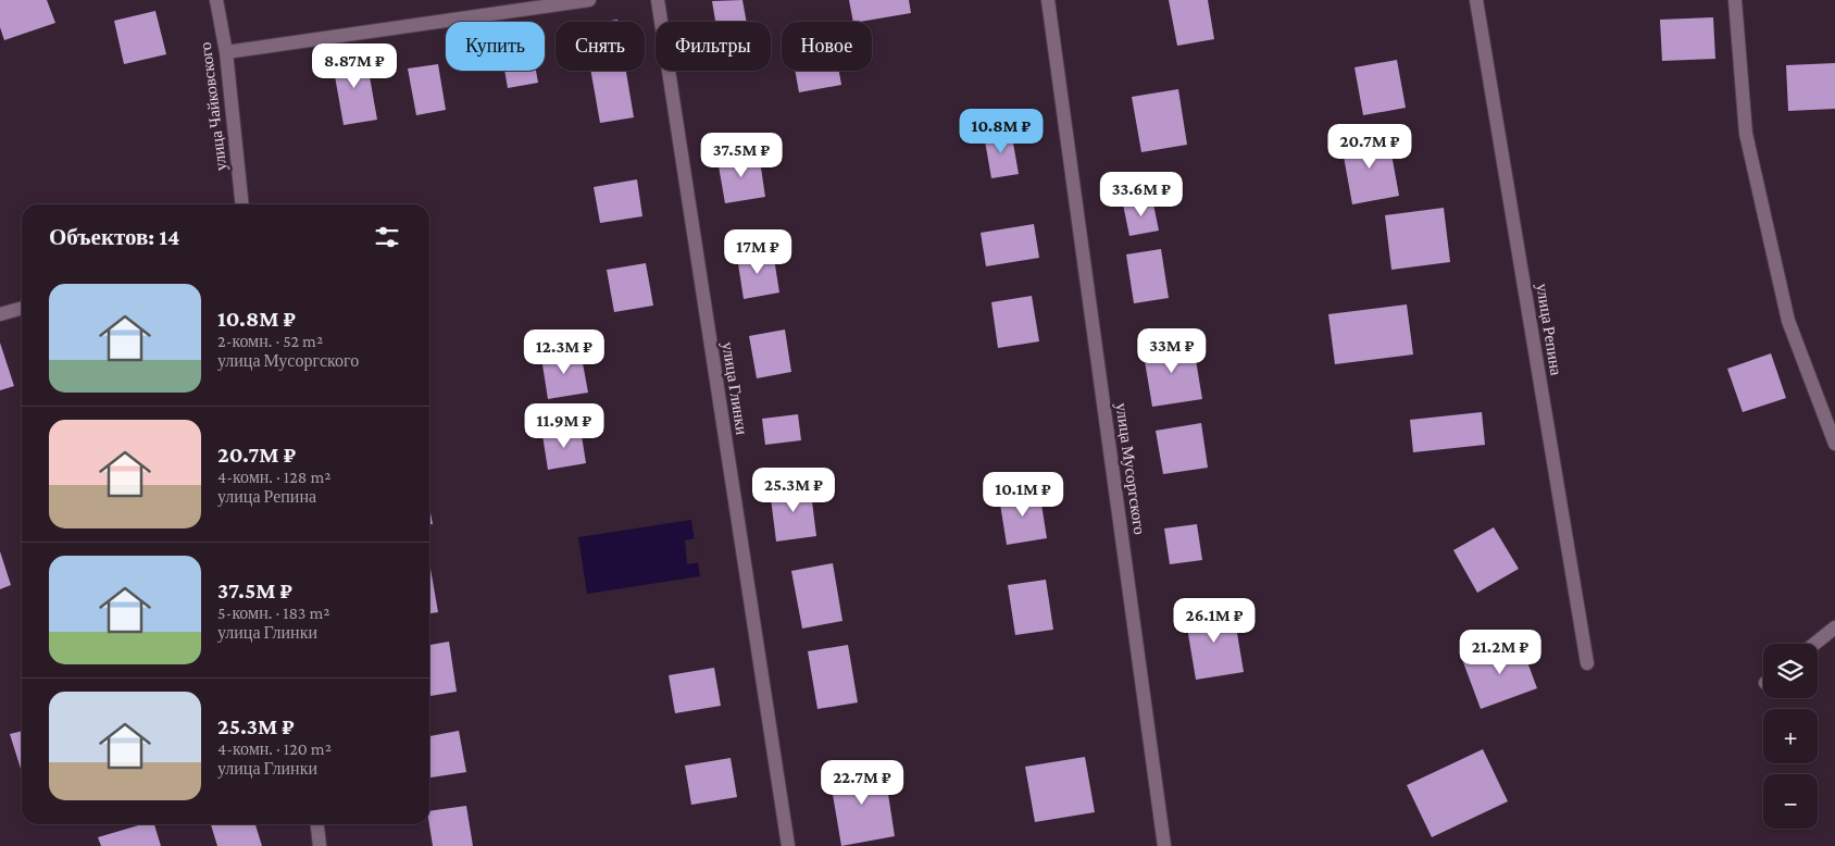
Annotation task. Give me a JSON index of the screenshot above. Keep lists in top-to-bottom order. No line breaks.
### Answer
{"streets":{"street":["улица Чайковского","улица Репина","улица Глинки","улица Мусоргского"]},"page":{"chip":["Купить","Снять","Фильтры","Новое"],"price":["8.87M ₽","10.8M ₽","20.7M ₽","37.5M ₽","33.6M ₽","17M ₽","33M ₽","12.3M ₽","11.9M ₽","25.3M ₽","10.1M ₽","26.1M ₽","21.2M ₽","22.7M ₽"],"heading":"Объектов: 14","list":[{"name":"10.8M ₽","note":"2-комн. · 52 m² · улица Мусоргского"},{"name":"20.7M ₽","note":"4-комн. · 128 m² · улица Репина"},{"name":"37.5M ₽","note":"5-комн. · 183 m² · улица Глинки"},{"name":"25.3M ₽","note":"4-комн. · 120 m² · улица Глинки"}],"map_buttons":["+","−"]}}
